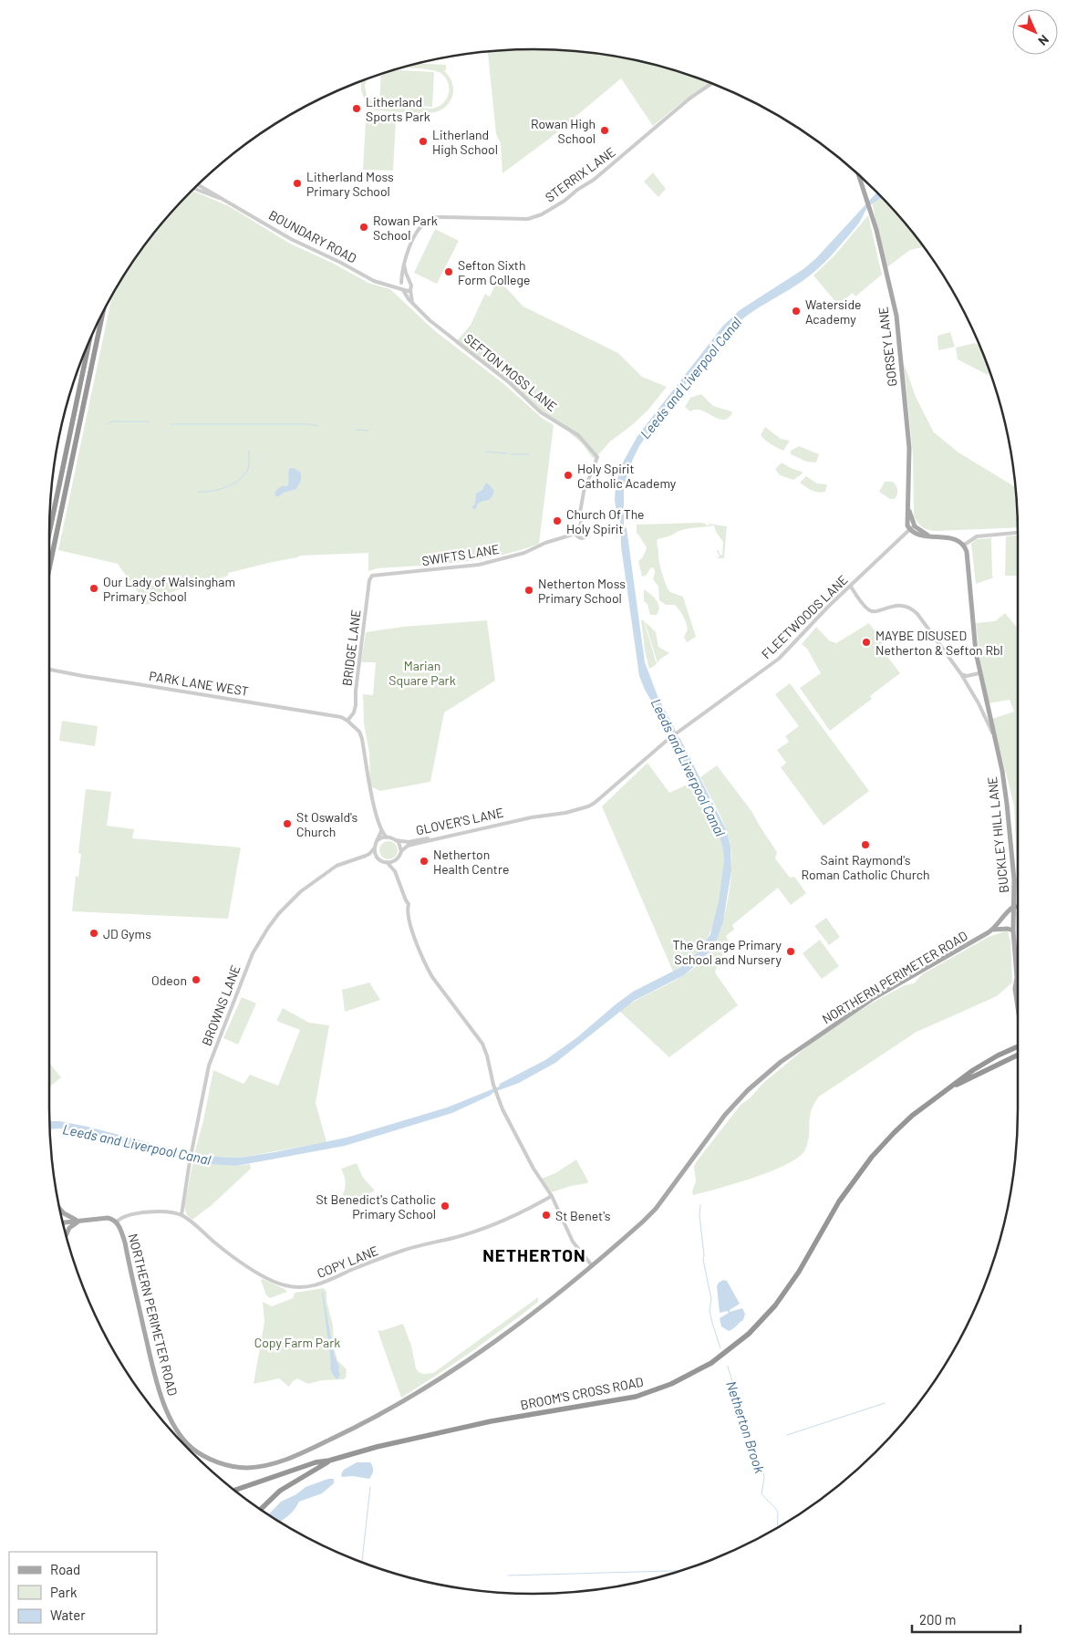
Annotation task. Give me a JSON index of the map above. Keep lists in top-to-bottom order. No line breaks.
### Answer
{"streets":{"highway":["BROOM'S CROSS ROAD"],"main road":["GORSEY LANE","BUCKLEY HILL LANE","NORTHERN PERIMETER ROAD"],"street":["STERRIX LANE","BOUNDARY ROAD","SEFTON MOSS LANE","SWIFTS LANE","FLEETWOODS LANE","BRIDGE LANE","PARK LANE WEST","GLOVER'S LANE","BROWNS LANE","COPY LANE"]},"crossings":[["STERRIX LANE","BOUNDARY ROAD"],["STERRIX LANE","SEFTON MOSS LANE"],["BOUNDARY ROAD","SEFTON MOSS LANE"],["GORSEY LANE","FLEETWOODS LANE"],["SEFTON MOSS LANE","SWIFTS LANE"],["SWIFTS LANE","BRIDGE LANE"],["FLEETWOODS LANE","GLOVER'S LANE"],["BRIDGE LANE","PARK LANE WEST"],["GLOVER'S LANE","BROWNS LANE"],["BUCKLEY HILL LANE","NORTHERN PERIMETER ROAD"],["BROWNS LANE","COPY LANE"]],"districts":["NETHERTON"],"water":["Leeds and Liverpool Canal","Netherton Brook"],"parks":["Marian Square Park","Copy Farm Park"],"places":["Litherland Sports Park","Rowan High School","Litherland High School","Litherland Moss Primary School","Rowan Park School","Sefton Sixth Form College","Waterside Academy","Holy Spirit Catholic Academy","Church Of The Holy Spirit","Our Lady of Walsingham Primary School","Netherton Moss Primary School","MAYBE DISUSED Netherton & Sefton Rbl","St Oswald's Church","Saint Raymond's Roman Catholic Church","Netherton Health Centre","JD Gyms","The Grange Primary School and Nursery","Odeon","St Benedict's Catholic Primary School","St Benet's"],"legend":["Road","Park","Water"],"scale_bar":"200 m","north":"bottom right"}
